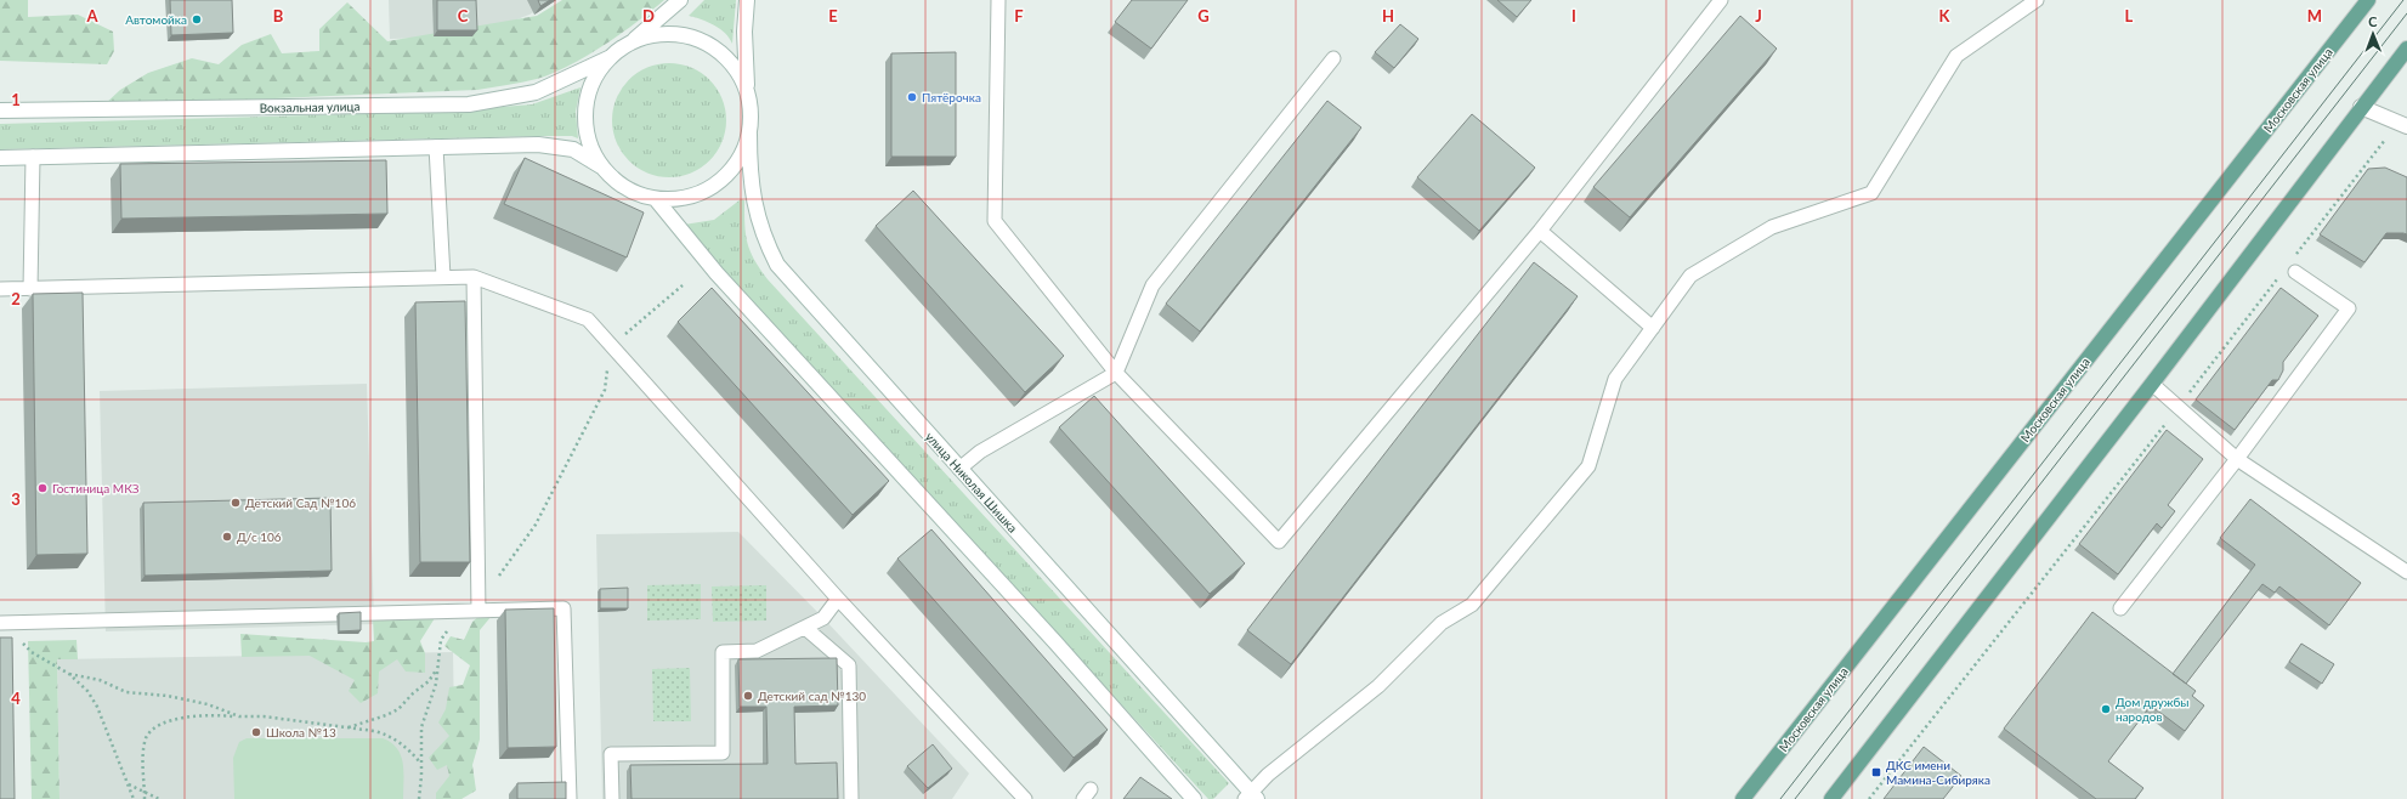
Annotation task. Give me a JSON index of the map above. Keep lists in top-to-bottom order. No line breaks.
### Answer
{"streets":{"main road":["Московская улица","Вокзальная улица","улица Николая Шишка"]},"crossings":[["Вокзальная улица","улица Николая Шишка"]],"places":{"other":["Автомойка","Пятёрочка","Гостиница МКЗ","Детский Сад №106","Д/с 106","Детский сад №130","Дом дружбы народов","Школа №13"],"transit":["ДКС имени Мамина-Сибиряка"]},"north":"top","grid":{"columns":["A","B","C","D","E","F","G","H","I","J","K","L","M"],"rows":["1","2","3","4"]}}
